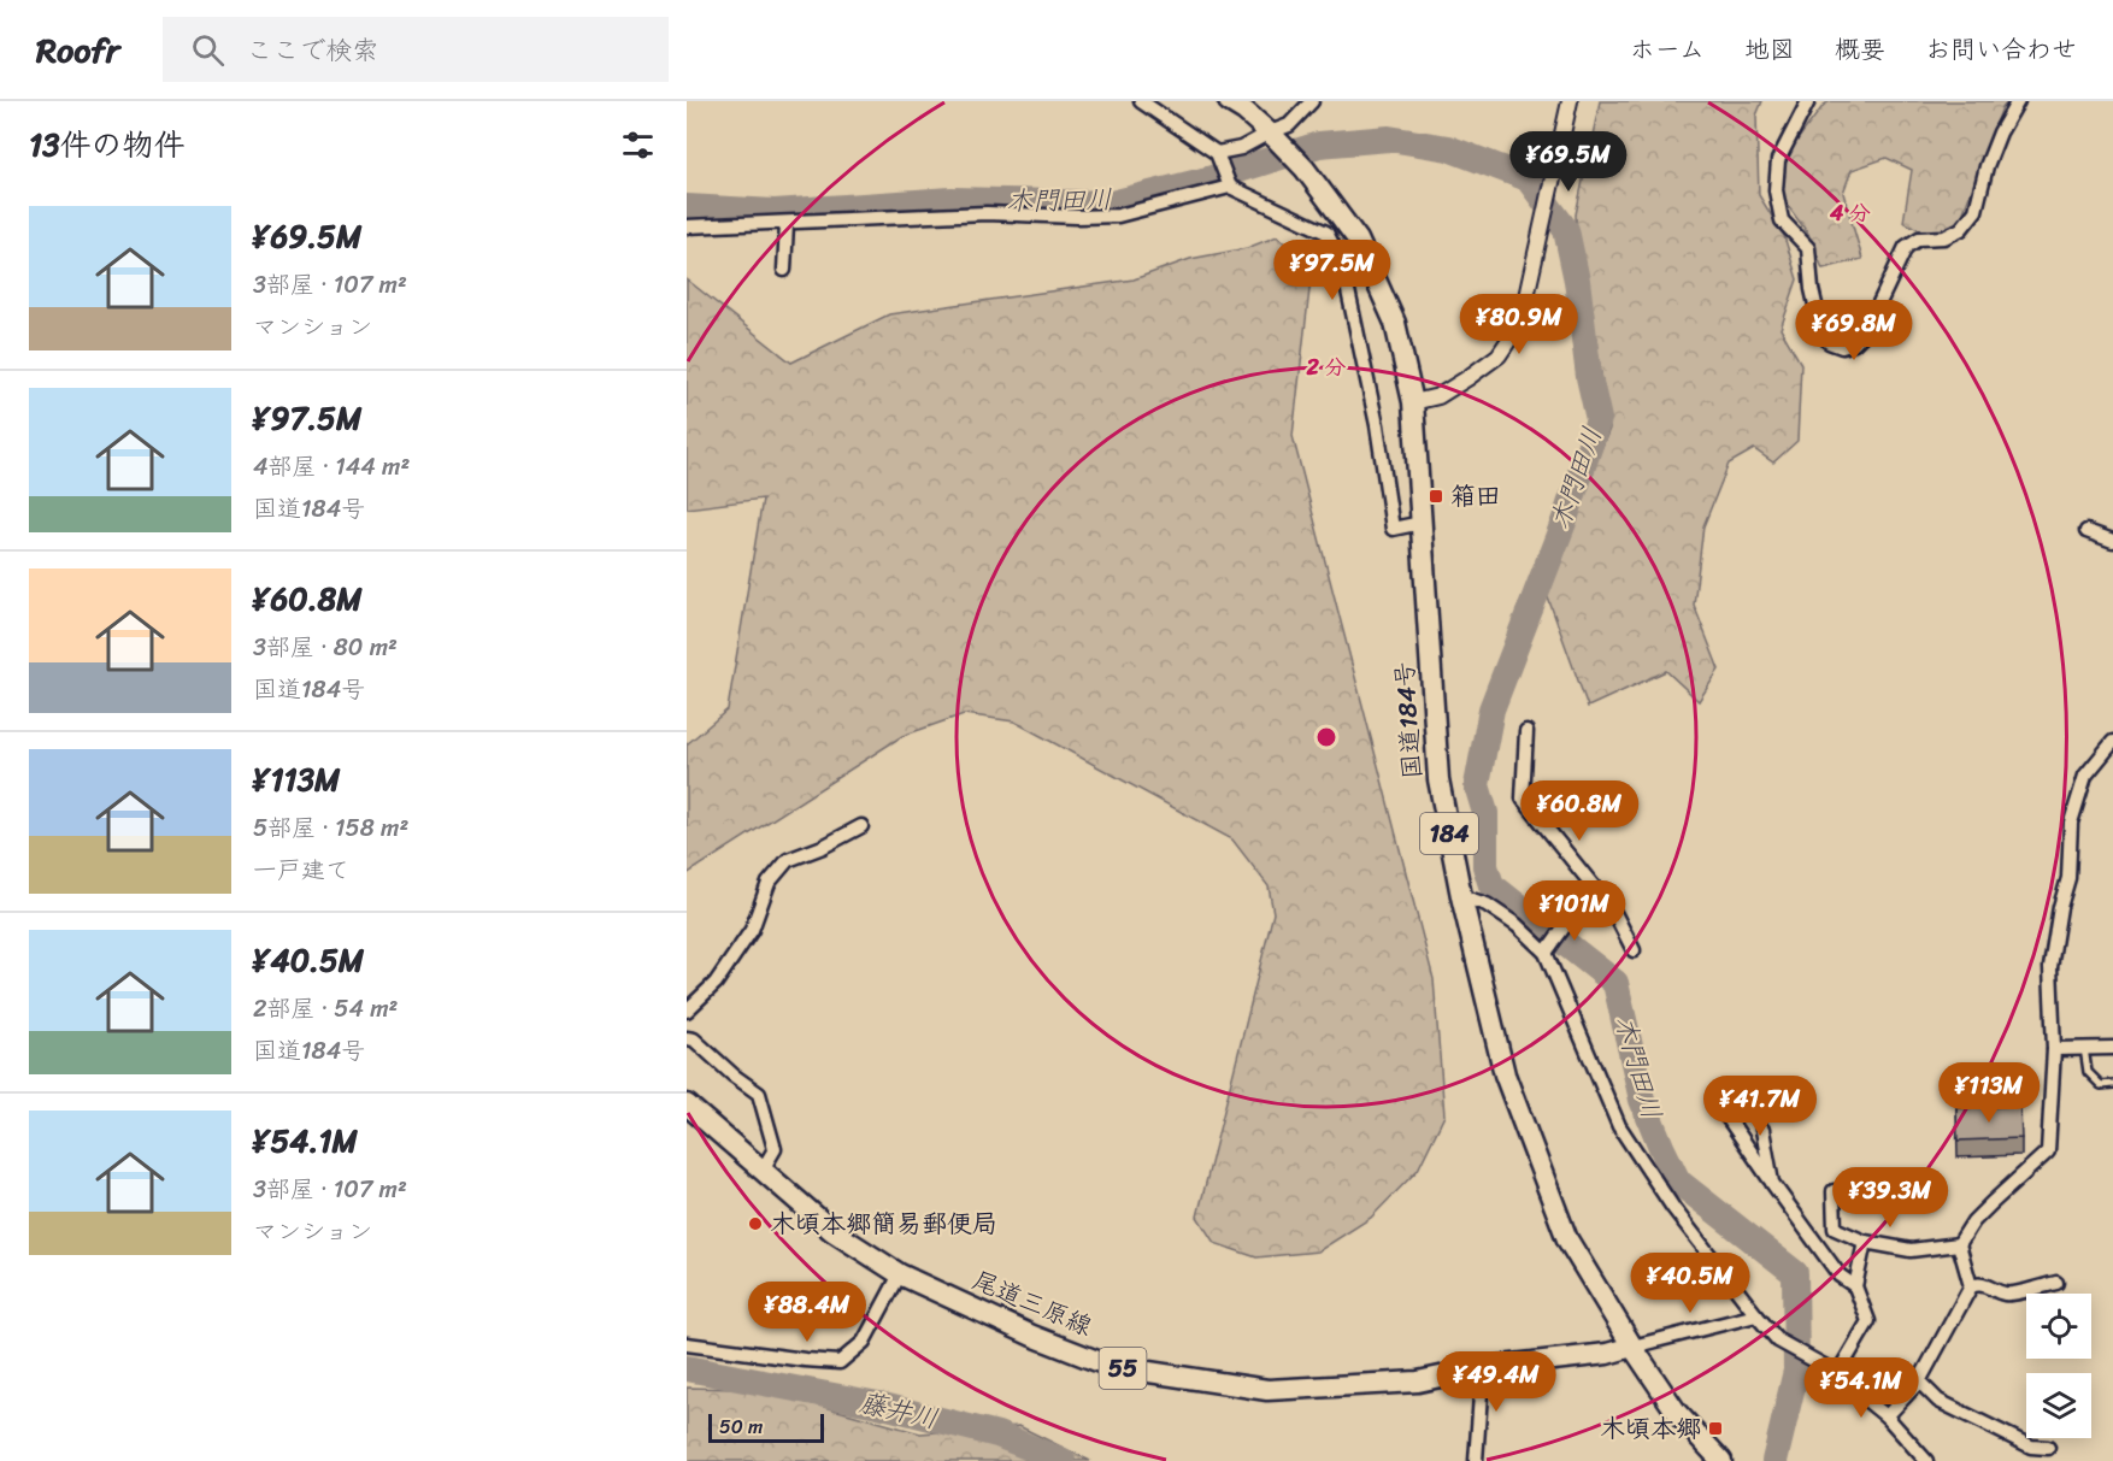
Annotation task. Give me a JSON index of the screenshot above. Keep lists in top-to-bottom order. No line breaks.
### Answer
{"streets":{"main road":["国道184号","184","尾道三原線","55"]},"crossings":[["国道184号","尾道三原線"]],"water":["木門田川","藤井川"],"places":{"transit":["箱田","木頃本郷"],"other":["木頃本郷簡易郵便局"]},"scale_bar":"50 m","page":{"header":"Roofr","search":"ここで検索","nav":["ホーム","地図","概要","お問い合わせ"],"heading":"13件の物件","price":["¥69.5M","¥97.5M","¥80.9M","¥69.8M","¥60.8M","¥101M","¥113M","¥41.7M","¥39.3M","¥40.5M","¥88.4M","¥49.4M","¥54.1M"],"list":[{"name":"¥69.5M","note":"3部屋 · 107 m² · マンション"},{"name":"¥97.5M","note":"4部屋 · 144 m² · 国道184号"},{"name":"¥60.8M","note":"3部屋 · 80 m² · 国道184号"},{"name":"¥113M","note":"5部屋 · 158 m² · 一戸建て"},{"name":"¥40.5M","note":"2部屋 · 54 m² · 国道184号"},{"name":"¥54.1M","note":"3部屋 · 107 m² · マンション"}],"scale":"50 m"},"rings":["4 分","2 分"]}
